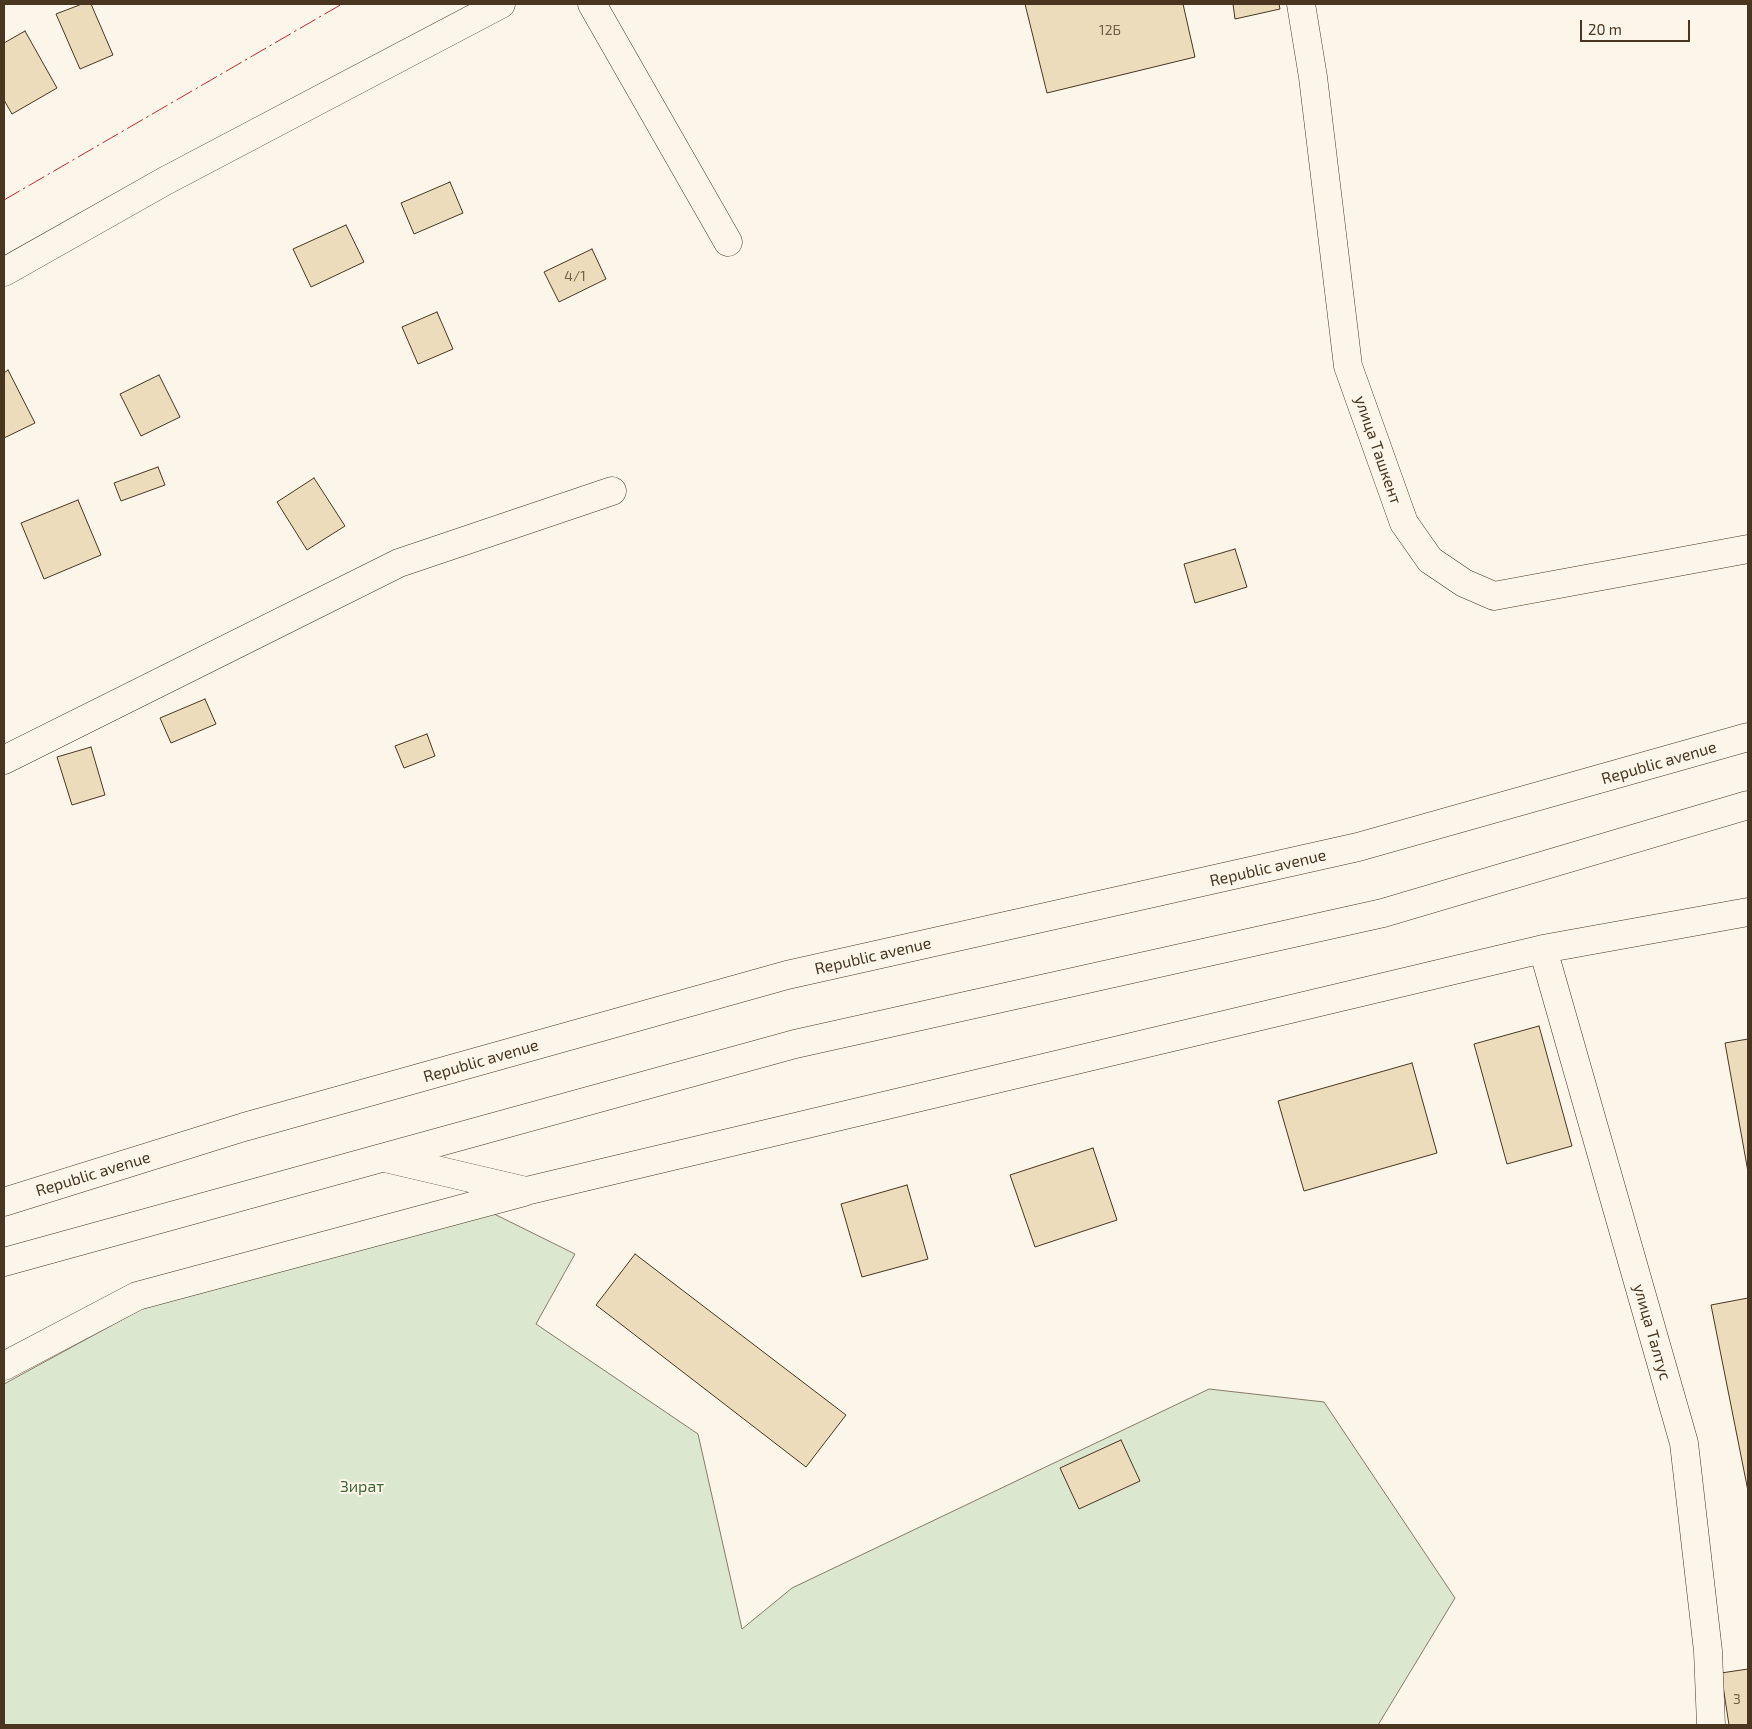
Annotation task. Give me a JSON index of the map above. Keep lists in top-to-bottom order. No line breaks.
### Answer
{"streets":{"street":["улица Ташкент","Republic avenue","улица Талтус"]},"parks":["Зират"],"house_numbers":["12Б","4/1","3"],"scale_bar":"20 m"}
